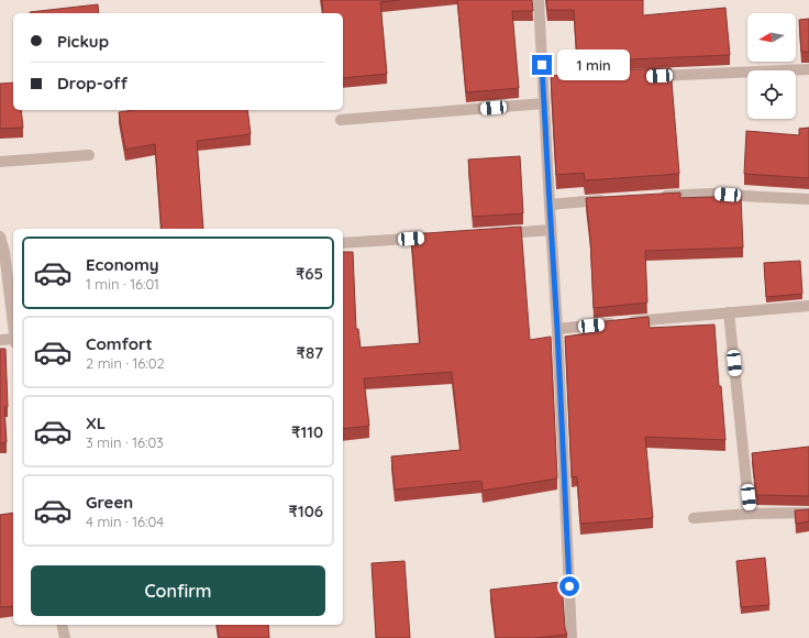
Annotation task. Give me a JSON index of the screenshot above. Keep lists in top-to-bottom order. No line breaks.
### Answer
{"north":"left","page":{"banner":["Pickup","Drop-off"],"bubble":"1 min","list":[{"name":"Economy","note":"1 min · 16:01","value":"₹65"},{"name":"Comfort","note":"2 min · 16:02","value":"₹87"},{"name":"XL","note":"3 min · 16:03","value":"₹110"},{"name":"Green","note":"4 min · 16:04","value":"₹106"}],"buttons":"Confirm"}}
